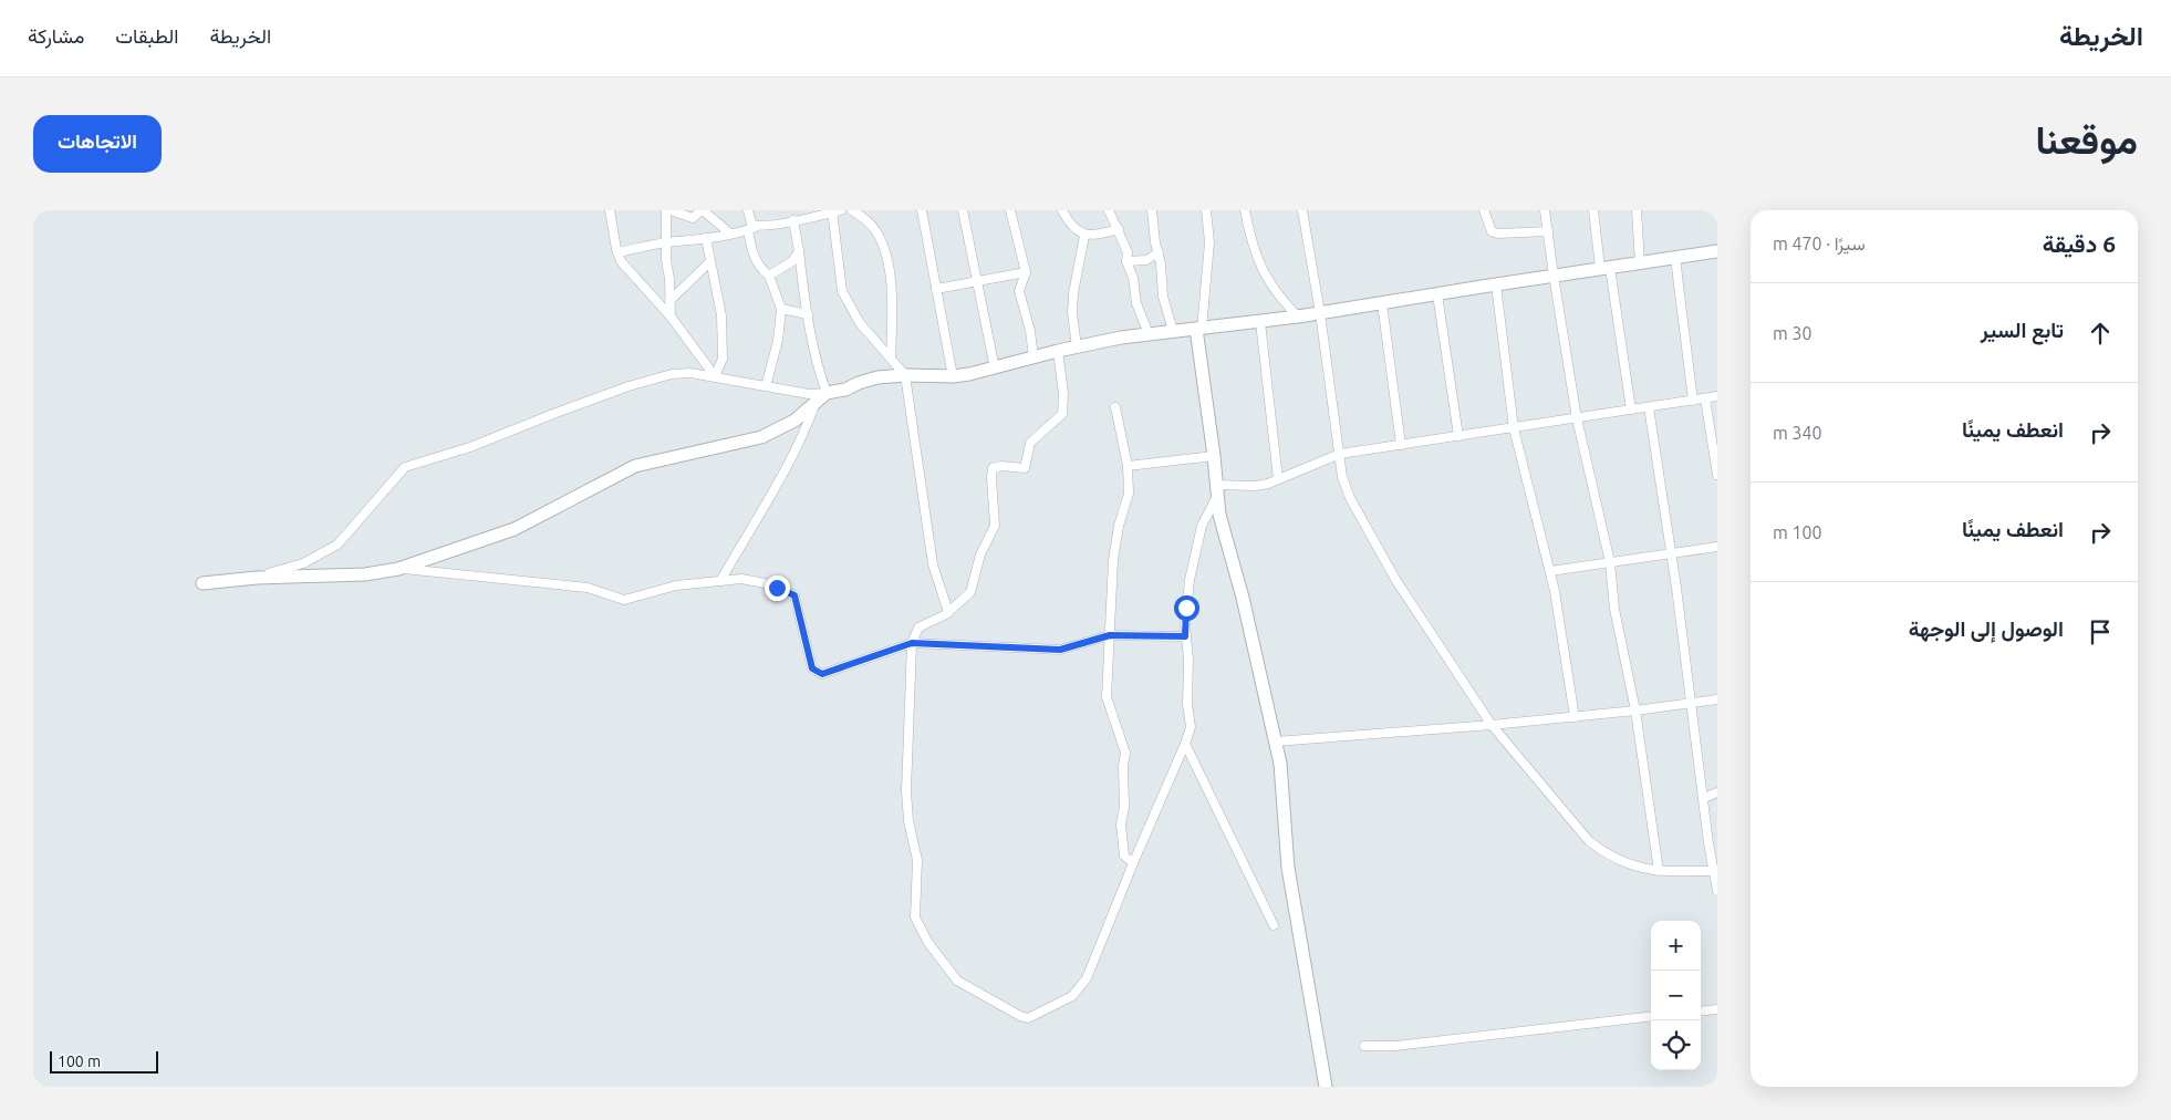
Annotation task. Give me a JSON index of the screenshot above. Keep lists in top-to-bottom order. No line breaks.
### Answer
{"scale_bar":"100 m","page":{"header":"الخريطة","nav":["الخريطة","الطبقات","مشاركة"],"title":"موقعنا","buttons":"الاتجاهات","heading":["6 دقيقة","سيرًا · 470 m"],"list":[["تابع السير","30 m"],["انعطف يمينًا","340 m"],["انعطف يمينًا","100 m"],"الوصول إلى الوجهة"],"map_buttons":["+","−"],"scale":"100 m"}}
